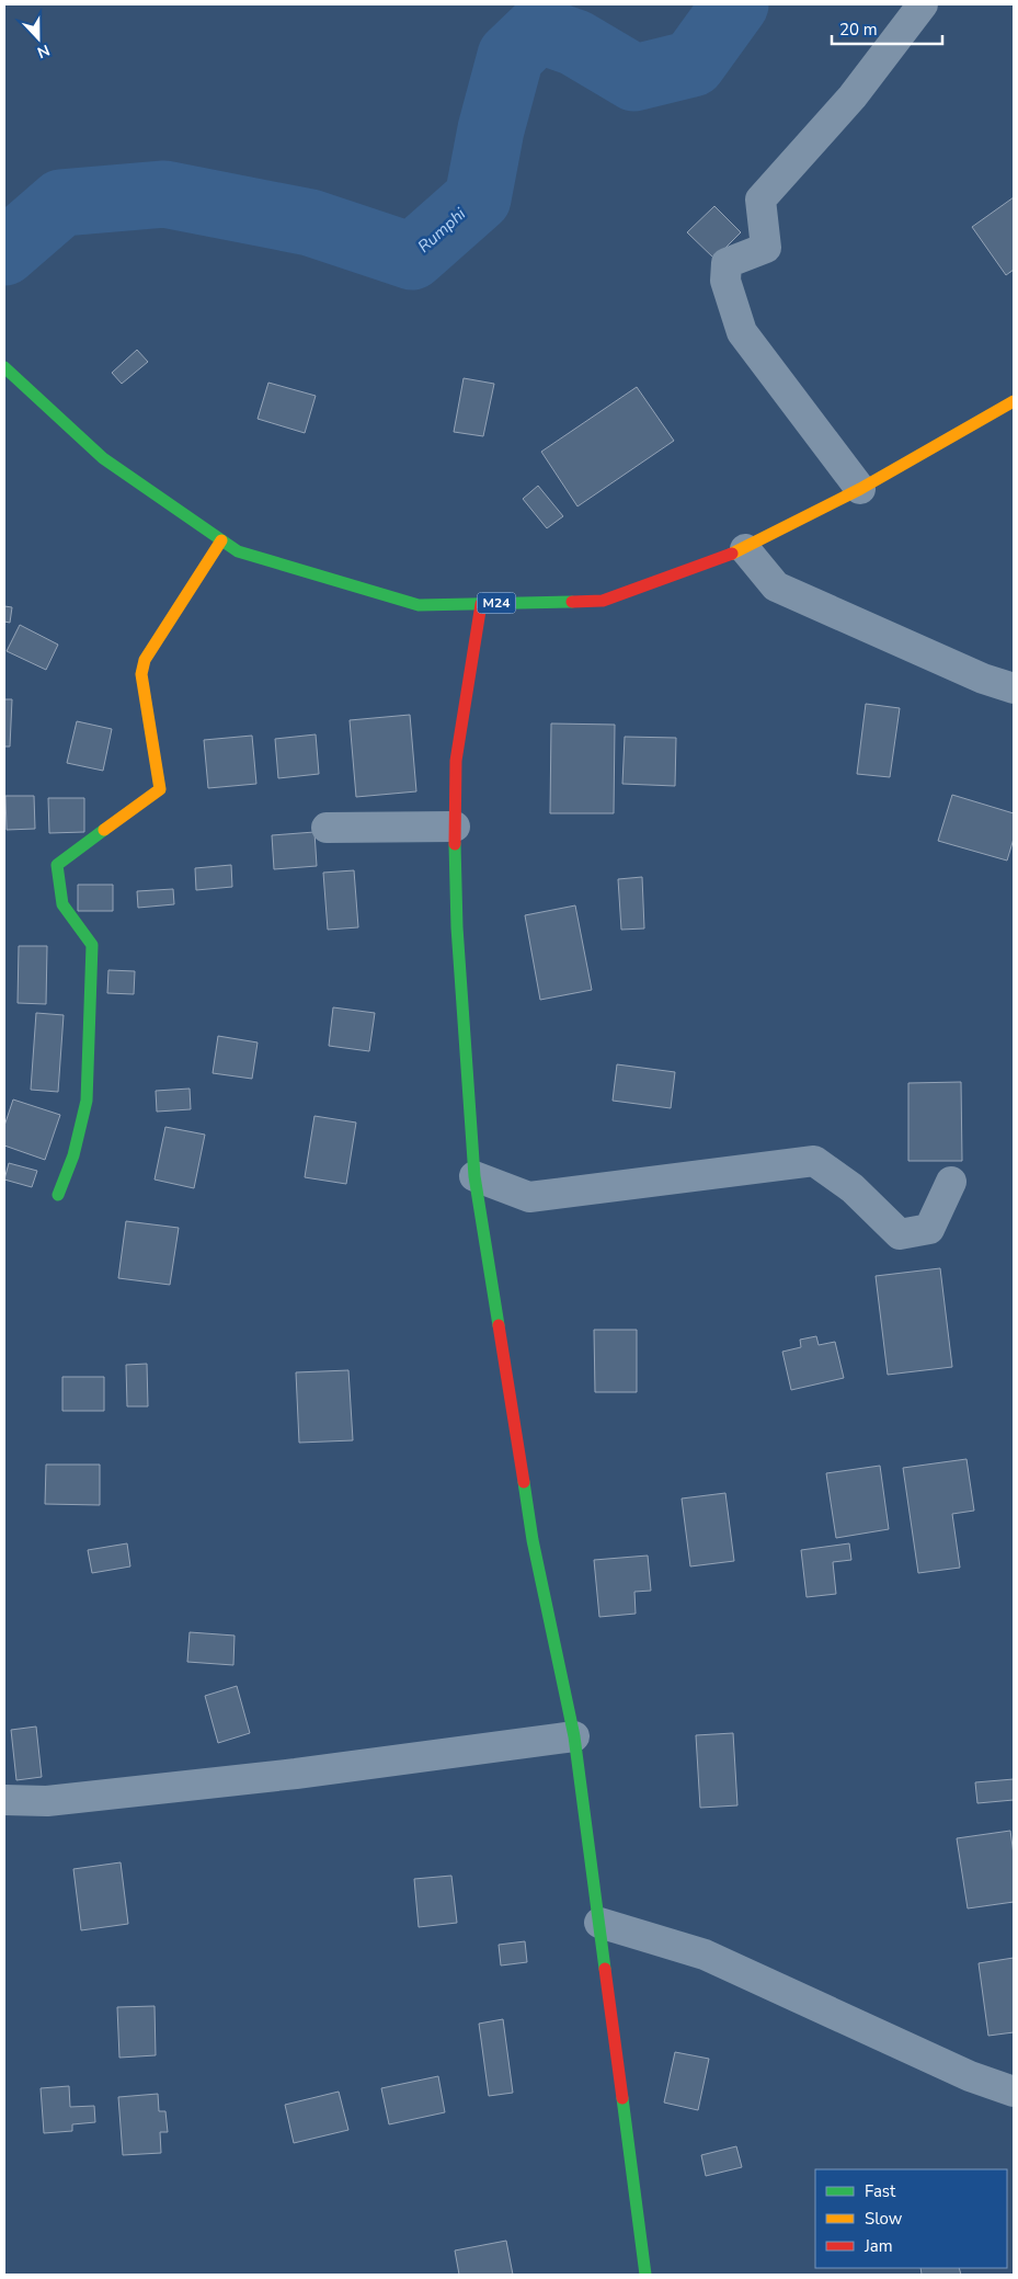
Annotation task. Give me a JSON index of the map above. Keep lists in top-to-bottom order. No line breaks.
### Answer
{"streets":{"street":["M24"]},"water":["Rumphi"],"legend":["Fast","Slow","Jam"],"scale_bar":"20 m","north":"bottom"}
